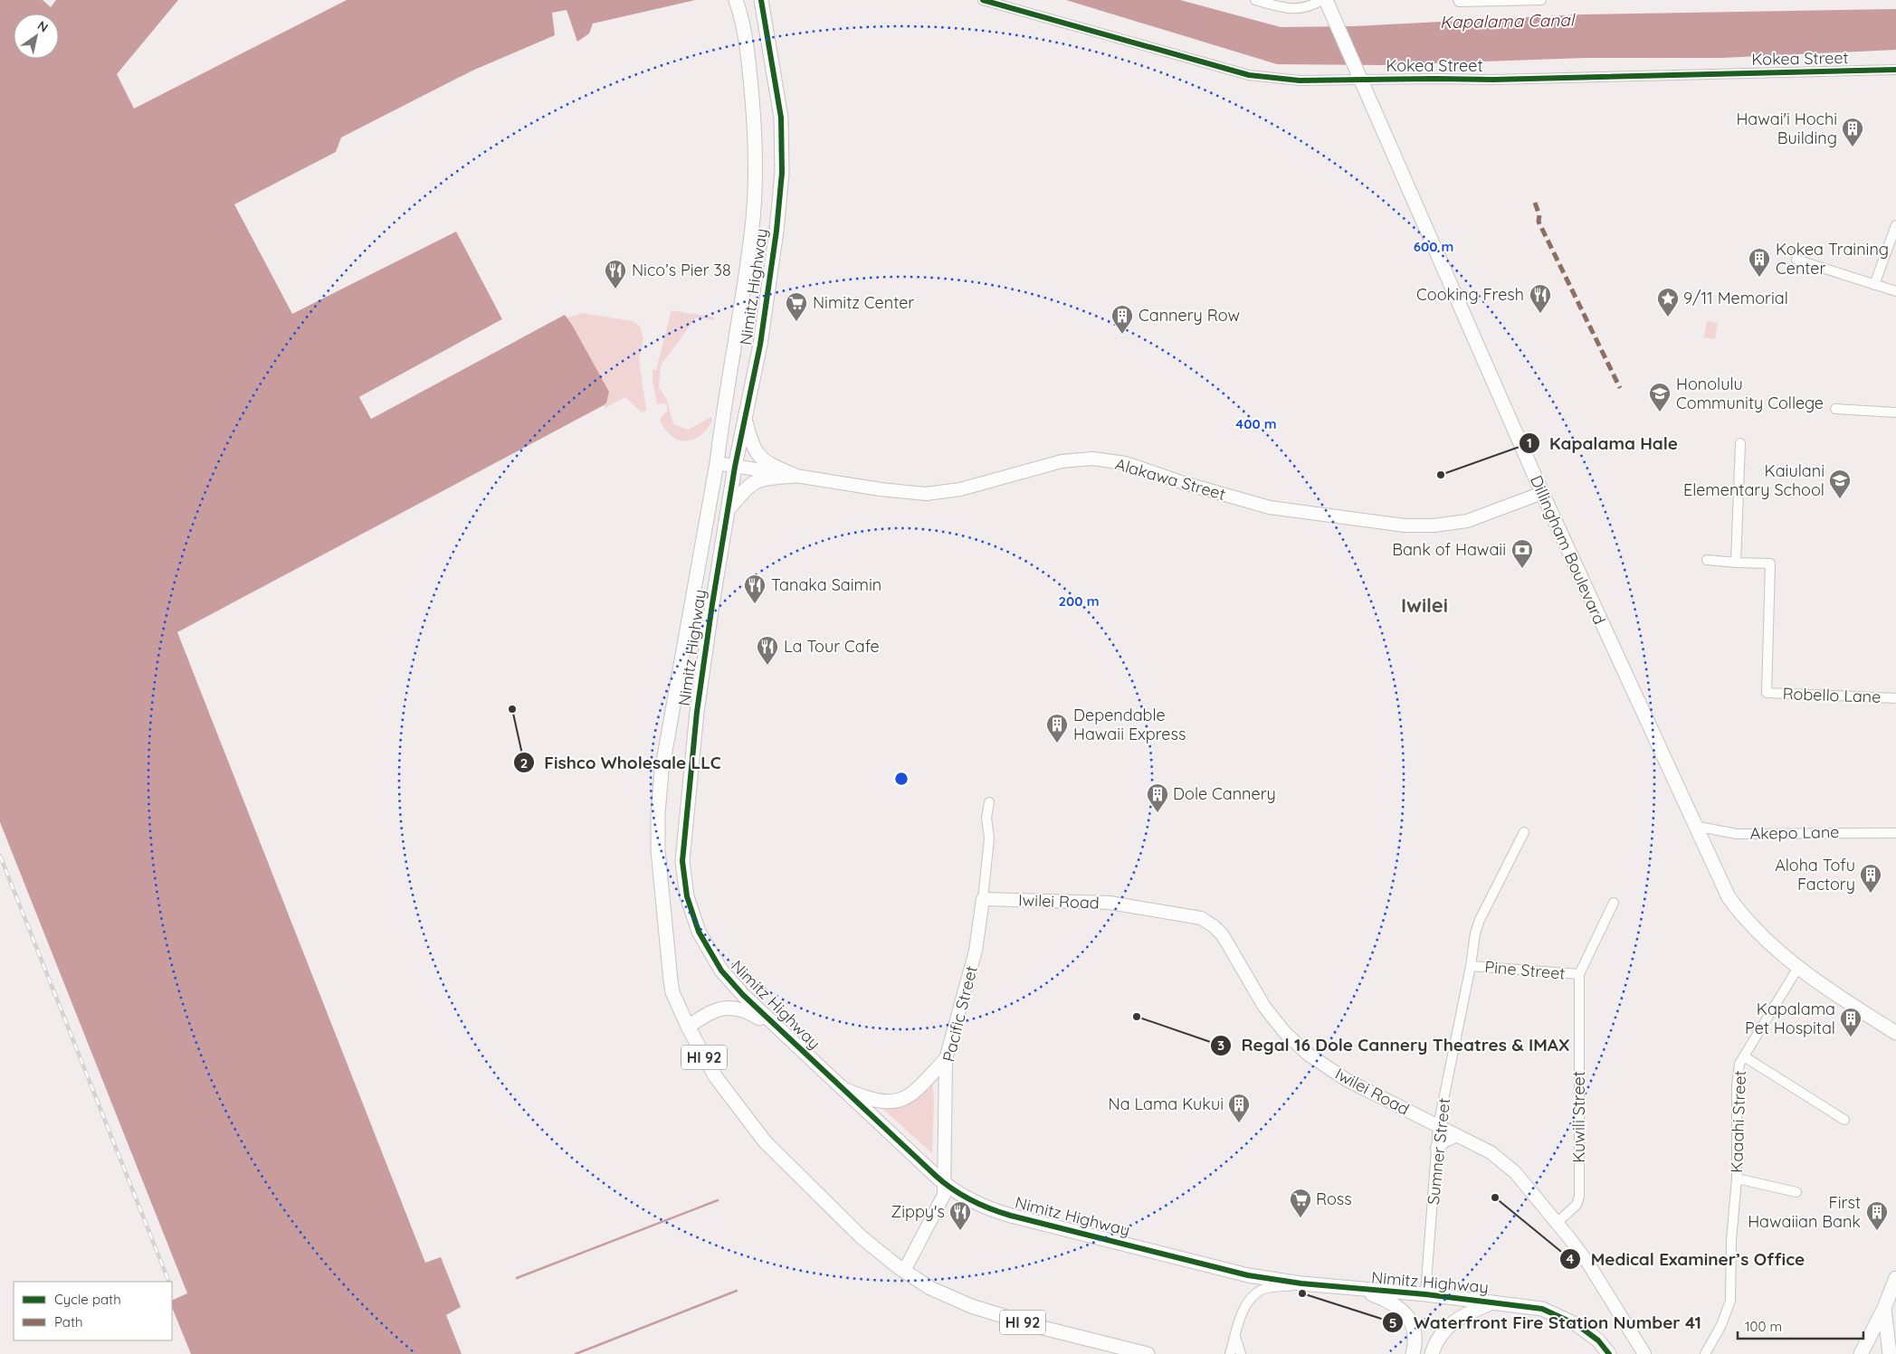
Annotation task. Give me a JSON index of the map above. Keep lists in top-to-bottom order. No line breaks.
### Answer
{"streets":{"main road":["Nimitz Highway","Dillingham Boulevard","HI 92"],"street":["Kokea Street","Alakawa Street","Robello Lane","Akepo Lane","Iwilei Road","Pine Street","Pacific Street","Kuwili Street","Kaaahi Street","Sumner Street"]},"crossings":[["Kokea Street","Dillingham Boulevard"],["Nimitz Highway","Alakawa Street"],["Nimitz Highway","Pacific Street"],["Nimitz Highway","Sumner Street"],["Alakawa Street","Dillingham Boulevard"],["Dillingham Boulevard","Akepo Lane"],["Dillingham Boulevard","Kaaahi Street"],["Iwilei Road","Pacific Street"],["Iwilei Road","Kuwili Street"],["Iwilei Road","Sumner Street"],["Pine Street","Kuwili Street"],["Pine Street","Sumner Street"]],"districts":["Iwilei"],"water":["Kapalama Canal"],"places":{"building":["Hawai'i Hochi Building","Kokea Training Center","Cannery Row","Dependable Hawaii Express","Dole Cannery","Aloha Tofu Factory","Kapalama Pet Hospital","Na Lama Kukui","First Hawaiian Bank"],"restaurant":["Nico’s Pier 38","Cooking Fresh","Tanaka Saimin","La Tour Cafe","Zippy's"],"place":["9/11 Memorial"],"supermarket":["Nimitz Center","Ross"],"school or university":["Honolulu Community College","Kaiulani Elementary School"],"other":["Kapalama Hale","Fishco Wholesale LLC","Regal 16 Dole Cannery Theatres & IMAX","Medical Examiner’s Office","Waterfront Fire Station Number 41"],"bank":["Bank of Hawaii"]},"legend":["Cycle path","Path"],"scale_bar":"100 m","north":"top right","rings":["600 m","400 m","200 m"]}
